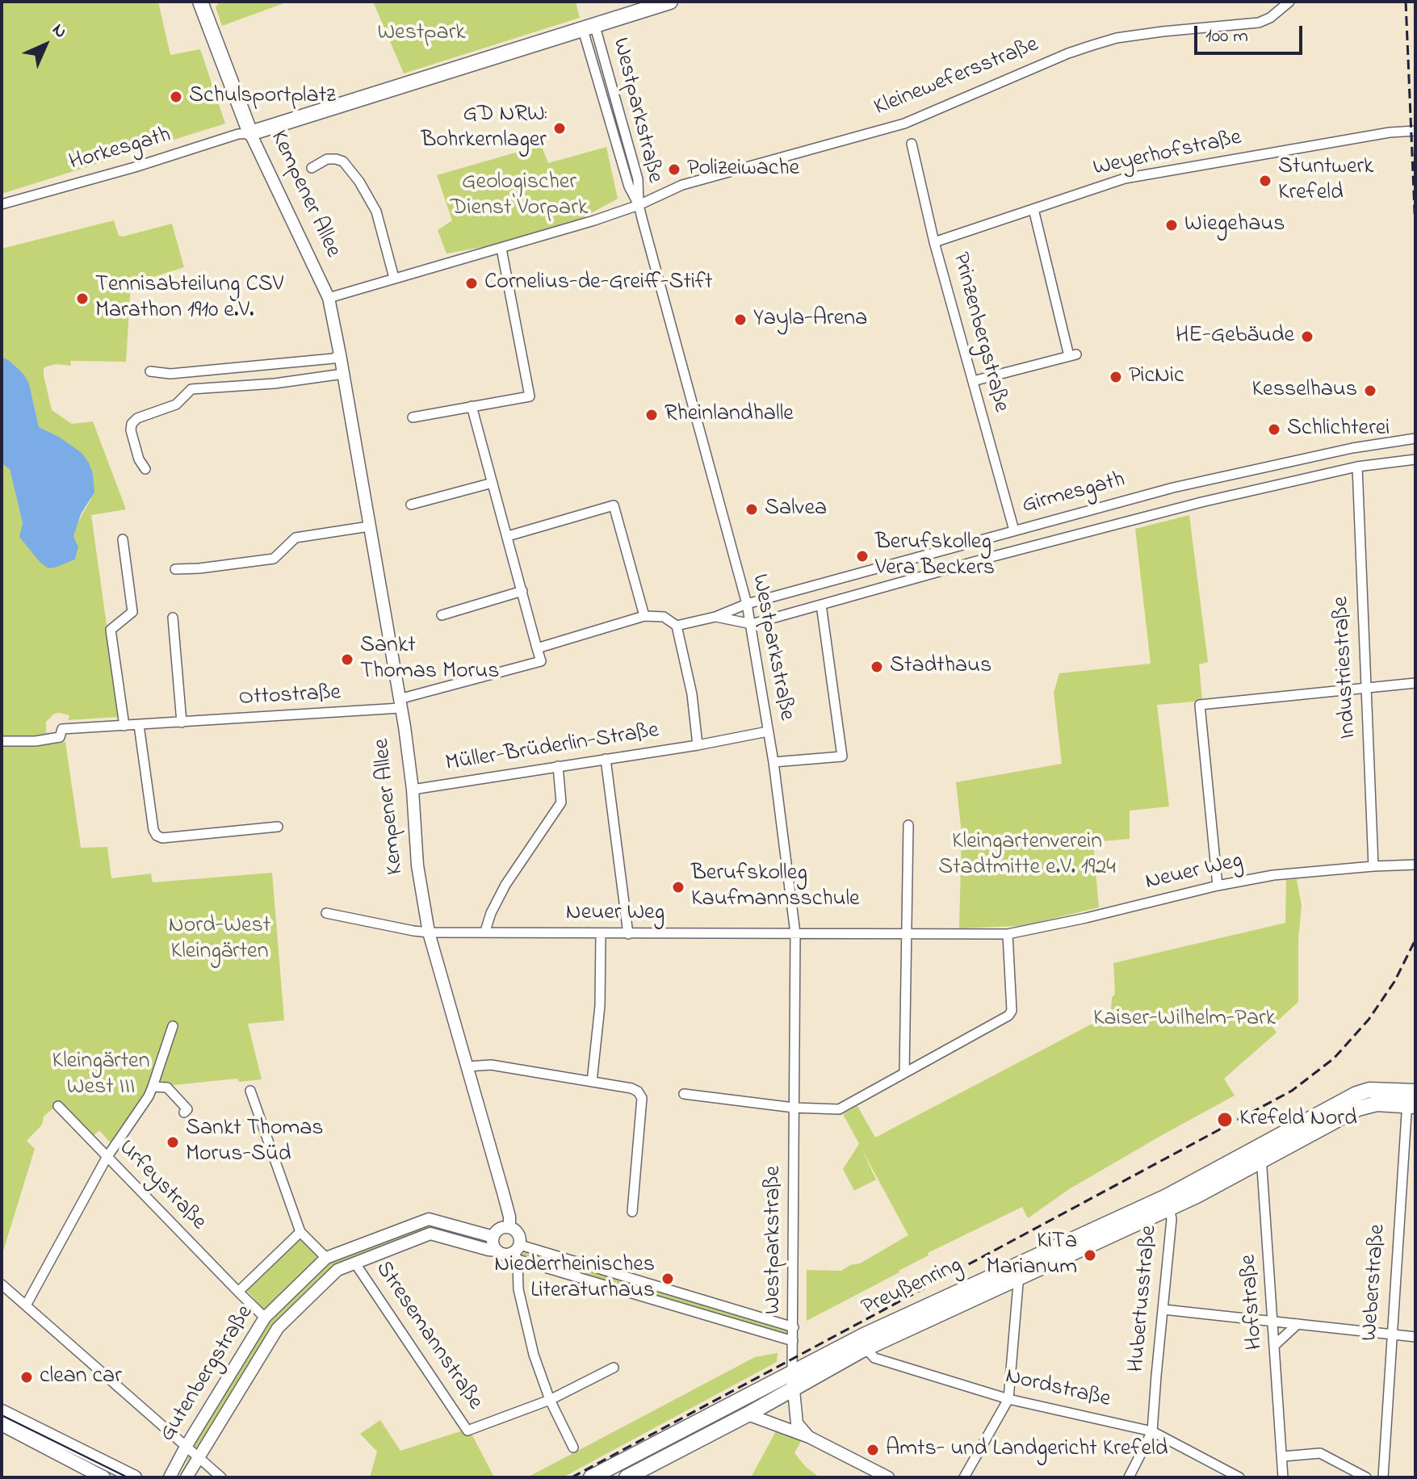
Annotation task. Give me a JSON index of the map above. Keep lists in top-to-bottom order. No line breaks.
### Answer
{"streets":{"main road":["Kempener Allee","Preußenring"],"street":["Kleinewefersstraße","Westparkstraße","Horkesgath","Weyerhofstraße","Prinzenbergstraße","Girmesgath","Industriestraße","Ottostraße","Müller-Brüderlin-Straße","Neuer Weg","Urfeystraße","Weberstraße","Hubertusstraße","Hofstraße","Stresemannstraße","Gutenbergstraße","Nordstraße"]},"crossings":[["Kleinewefersstraße","Westparkstraße"],["Kleinewefersstraße","Kempener Allee"],["Westparkstraße","Girmesgath"],["Westparkstraße","Müller-Brüderlin-Straße"],["Westparkstraße","Neuer Weg"],["Westparkstraße","Preußenring"],["Horkesgath","Kempener Allee"],["Weyerhofstraße","Prinzenbergstraße"],["Kempener Allee","Ottostraße"],["Kempener Allee","Müller-Brüderlin-Straße"],["Kempener Allee","Neuer Weg"],["Kempener Allee","Gutenbergstraße"],["Prinzenbergstraße","Girmesgath"],["Girmesgath","Industriestraße"],["Industriestraße","Neuer Weg"],["Urfeystraße","Gutenbergstraße"],["Weberstraße","Preußenring"],["Preußenring","Hubertusstraße"],["Preußenring","Hofstraße"],["Preußenring","Nordstraße"],["Hubertusstraße","Nordstraße"],["Stresemannstraße","Gutenbergstraße"]],"parks":["Westpark","Geologischer Dienst Vorpark","Kleingartenverein Stadtmitte e.V. 1924","Nord-West Kleingärten","Kaiser-Wilhelm-Park","Kleingärten West III"],"places":["Schulsportplatz","GD NRW: Bohrkernlager","Polizeiwache","Stuntwerk Krefeld","Wiegehaus","Cornelius-de-Greiff-Stift","Tennisabteilung CSV Marathon 1910 e.V.","Yayla-Arena","HE-Gebäude","PicNic","Kesselhaus","Rheinlandhalle","Schlichterei","Salvea","Berufskolleg Vera Beckers","Sankt Thomas Morus","Stadthaus","Berufskolleg Kaufmannsschule","Krefeld Nord","Sankt Thomas Morus-Süd","KiTa Marianum","Niederrheinisches Literaturhaus","clean car","Amts- und Landgericht Krefeld"],"scale_bar":"100 m","north":"top right"}
